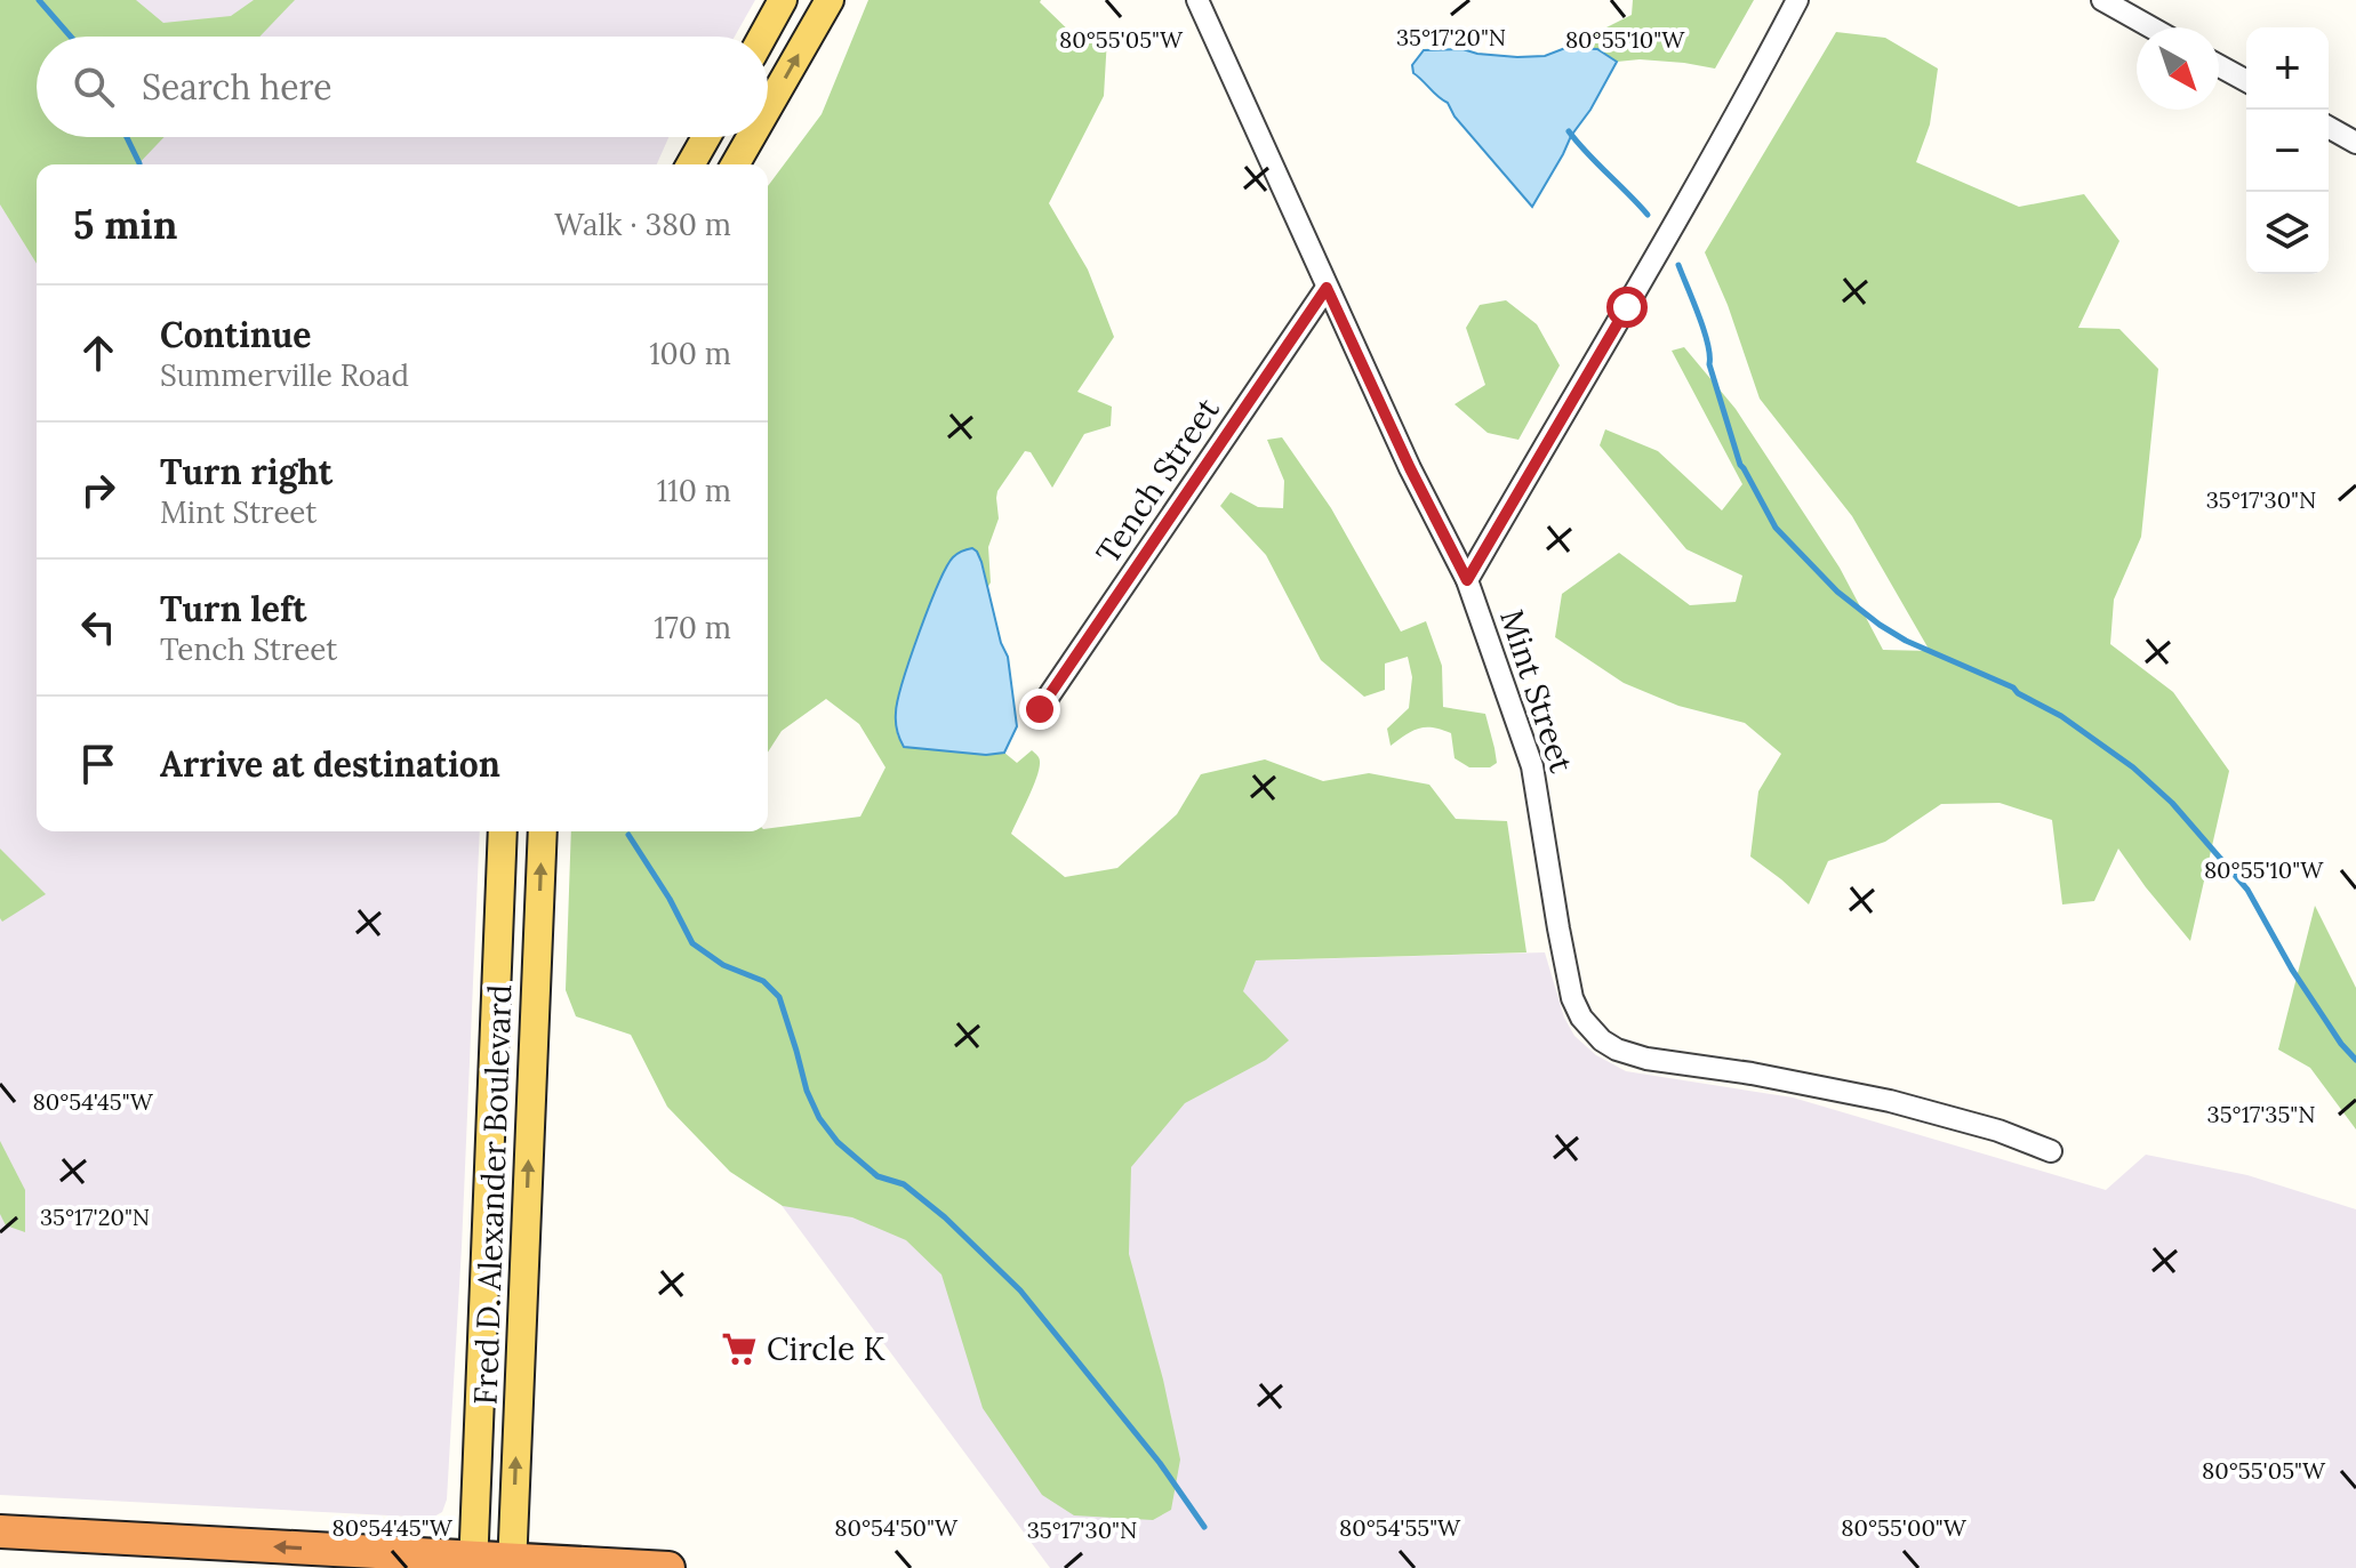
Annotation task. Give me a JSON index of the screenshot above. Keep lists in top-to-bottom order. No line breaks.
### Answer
{"streets":{"main road":["Fred D. Alexander Boulevard"],"street":["Tench Street","Mint Street"]},"crossings":[["Tench Street","Mint Street"]],"places":{"supermarket":["Circle K"]},"north":"bottom right","page":{"map_buttons":["+","−"],"search":"Search here","heading":["5 min","Walk · 380 m"],"list":[["Continue","Summerville Road","100 m"],["Turn right","Mint Street","110 m"],["Turn left","Tench Street","170 m"],"Arrive at destination"]},"coordinates":["35°17'20\"N","80°55'10\"W","80°55'05\"W","35°17'30\"N","80°54'45\"W","35°17'35\"N","80°54'50\"W","80°54'55\"W","80°55'00\"W"]}
